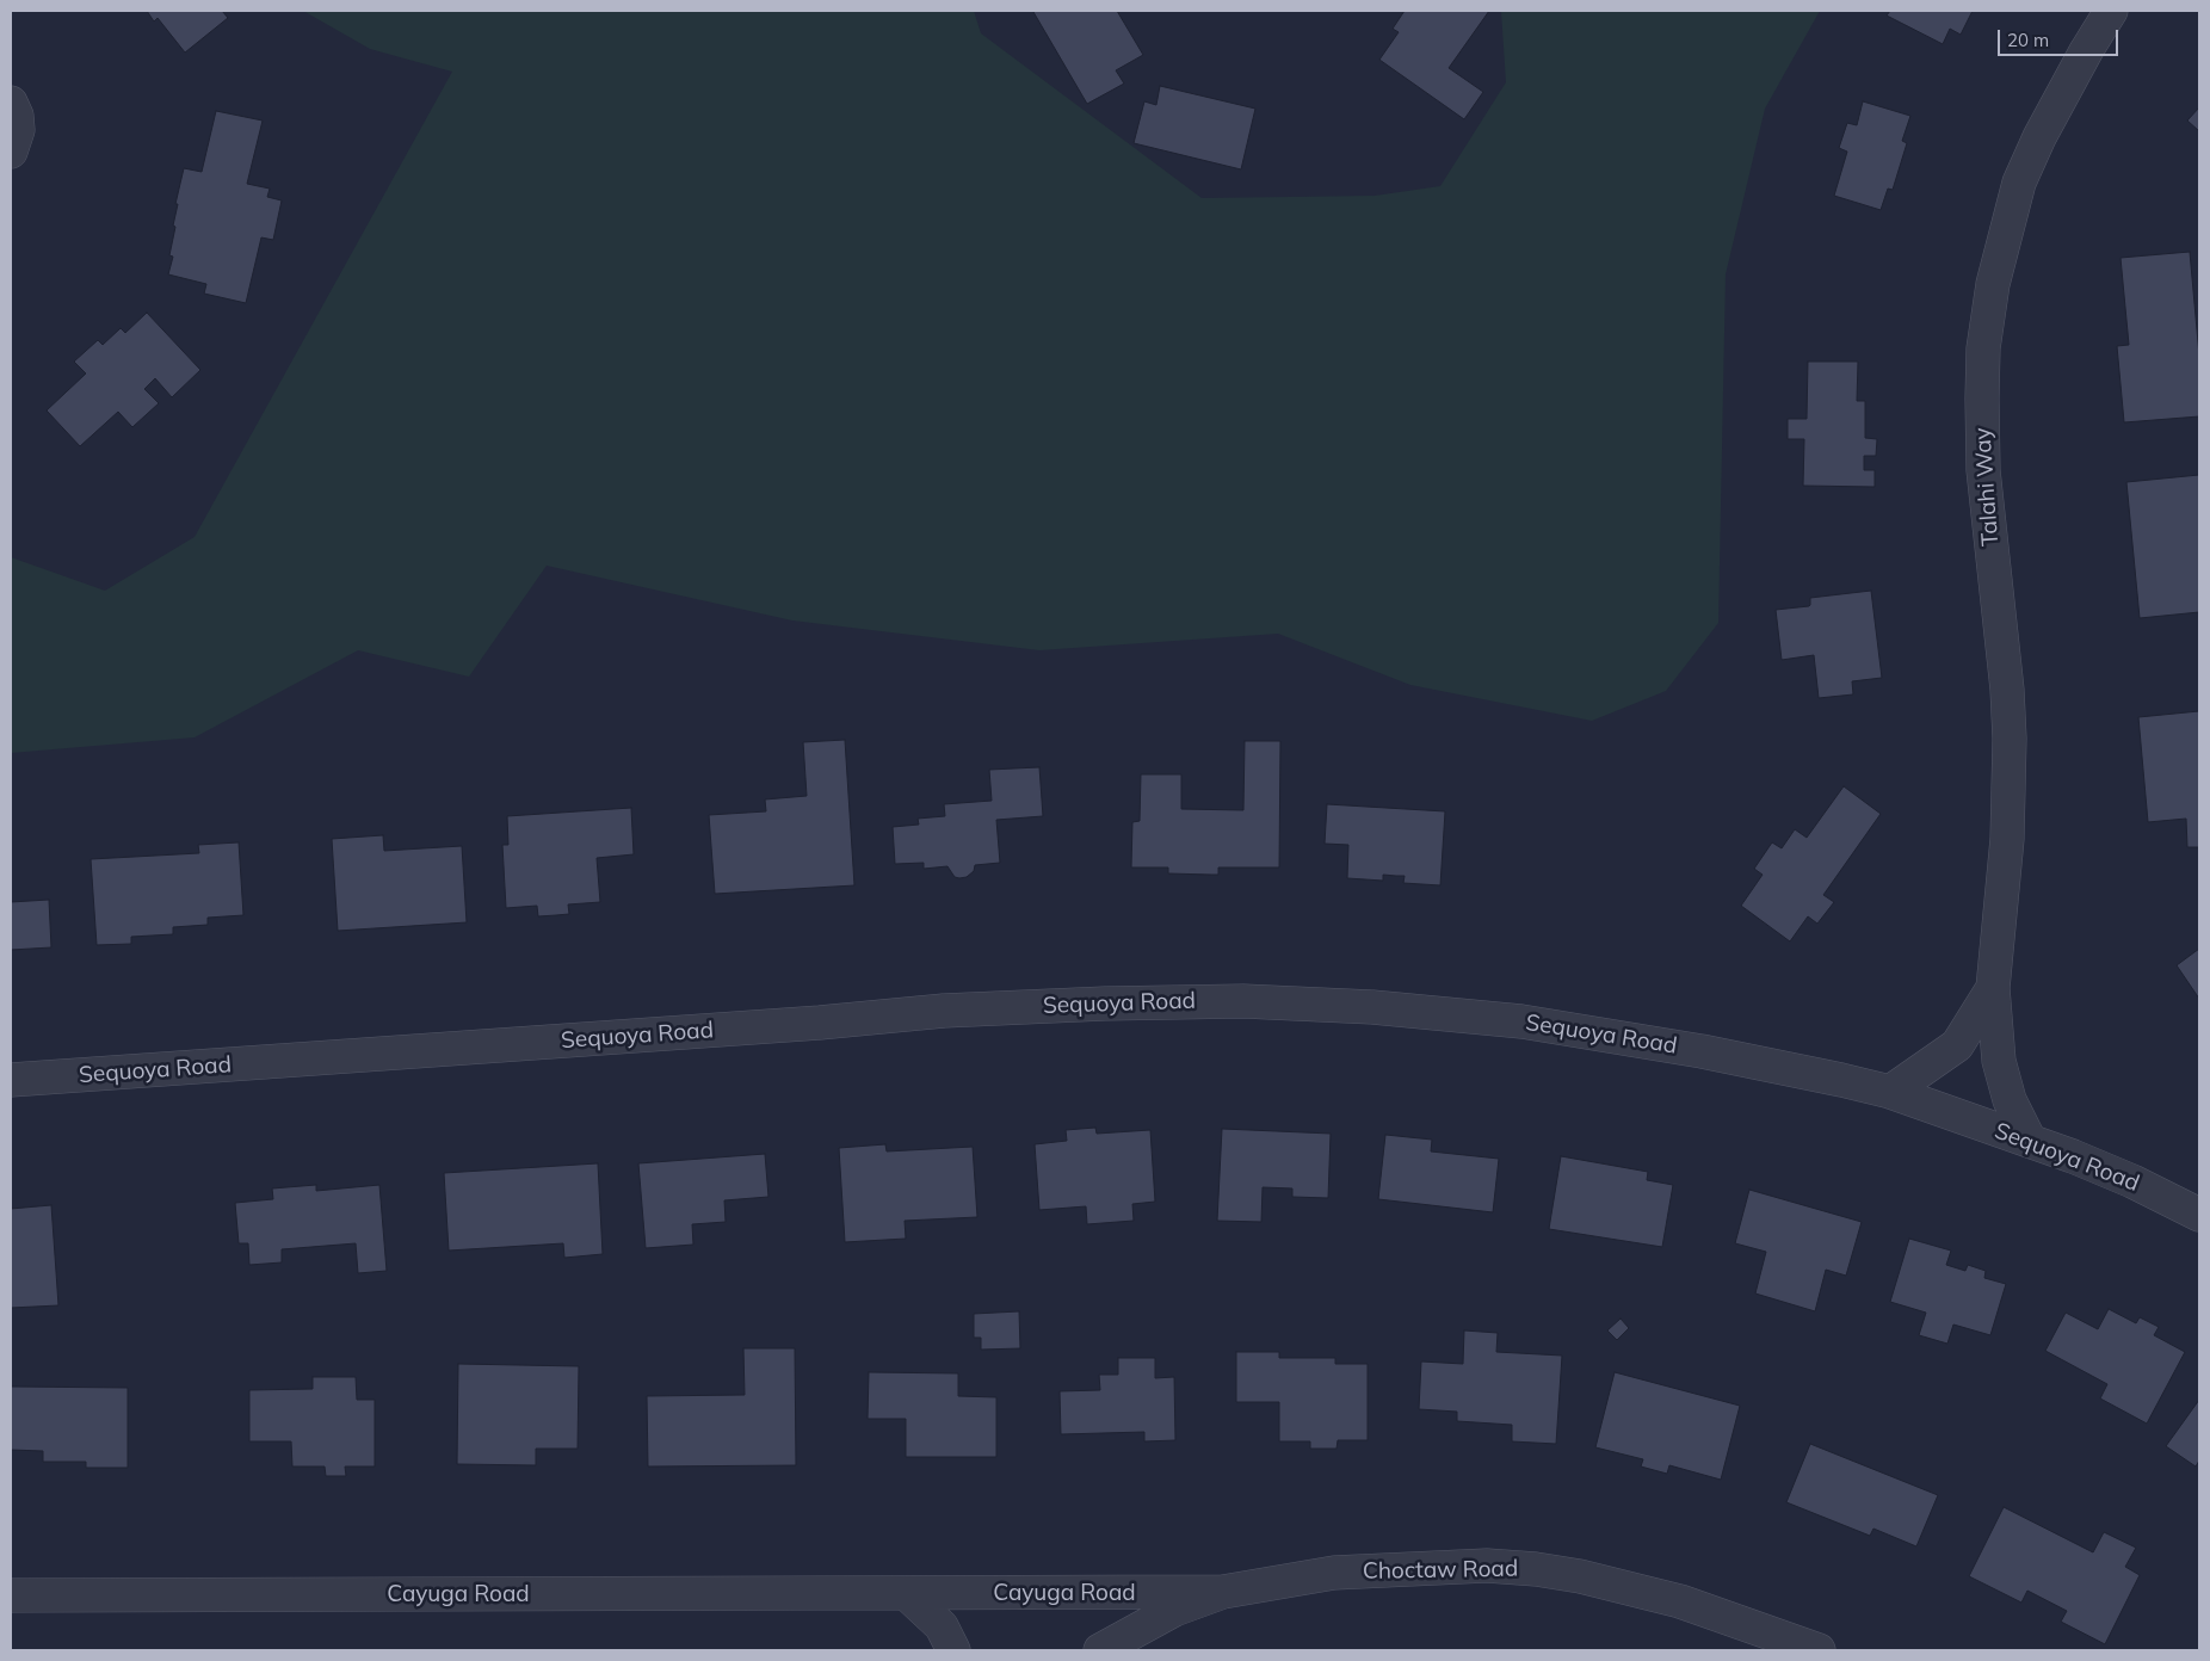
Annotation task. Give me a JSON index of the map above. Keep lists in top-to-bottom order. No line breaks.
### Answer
{"streets":{"street":["Talahi Way","Sequoya Road","Choctaw Road","Cayuga Road"]},"crossings":[["Talahi Way","Sequoya Road"],["Choctaw Road","Cayuga Road"]],"scale_bar":"20 m"}
